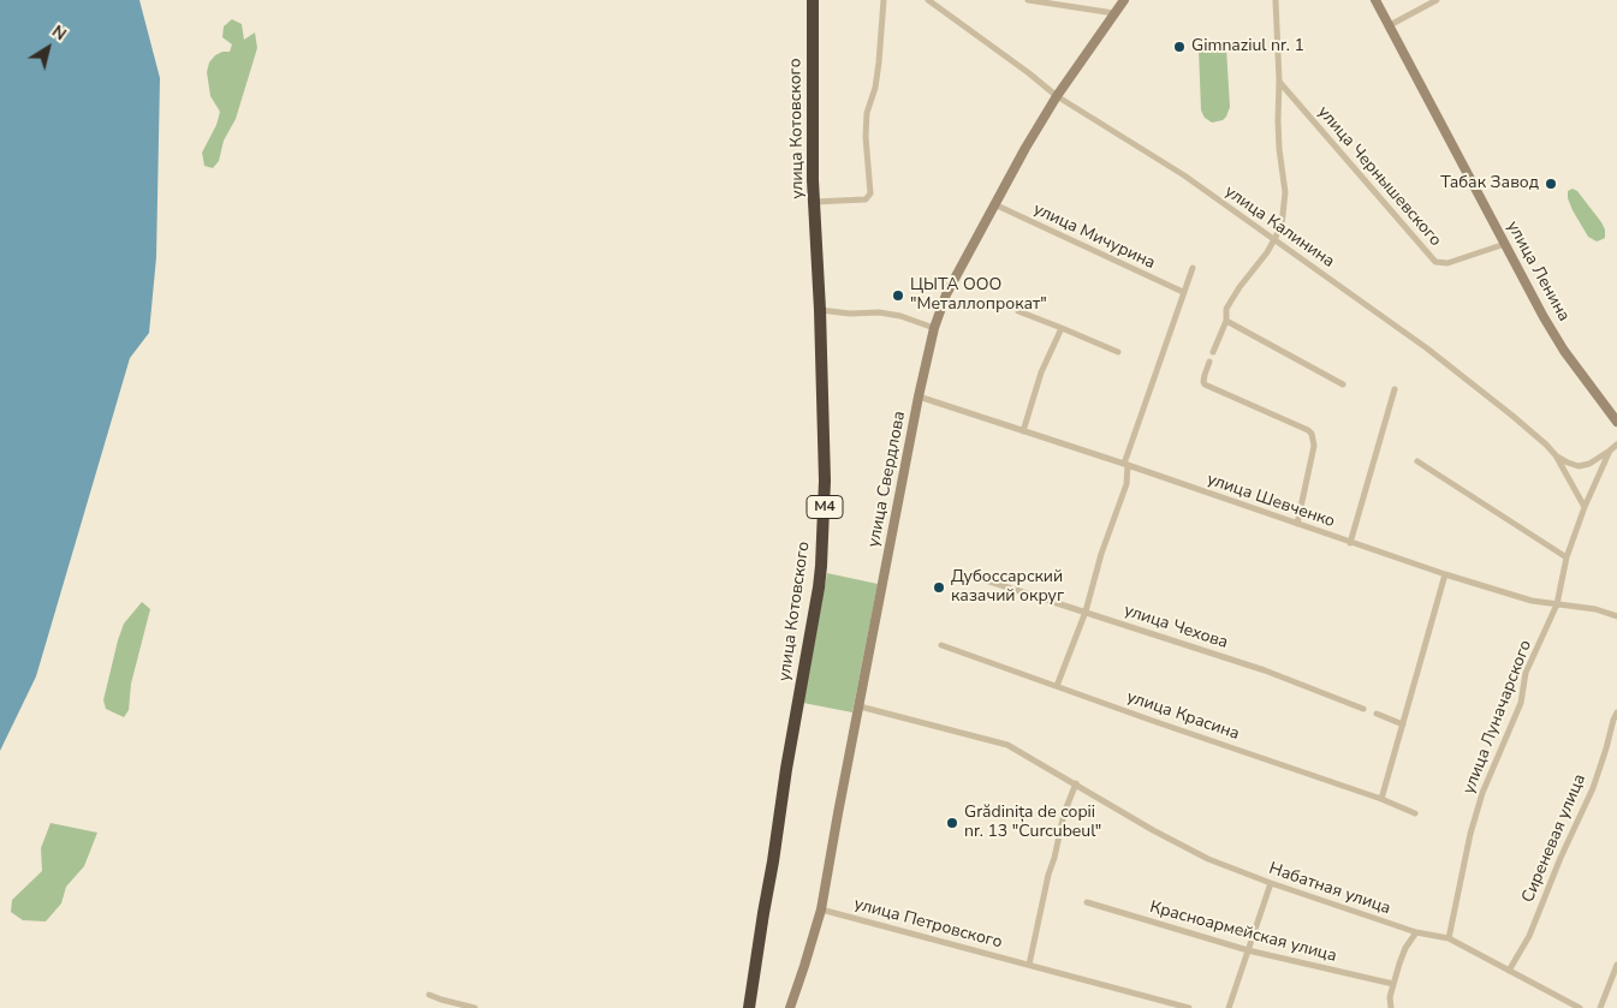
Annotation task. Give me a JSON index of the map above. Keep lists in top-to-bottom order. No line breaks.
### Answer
{"streets":{"highway":["улица Котовского","M4"],"street":["улица Чернышевского","улица Калинина","улица Мичурина","улица Ленина","улица Свердлова","улица Шевченко","улица Чехова","улица Красина","улица Луначарского","Сиреневая улица","Набатная улица","улица Петровского","Красноармейская улица"]},"crossings":[["улица Чернышевского","улица Ленина"],["улица Калинина","улица Свердлова"],["улица Калинина","улица Луначарского"],["улица Мичурина","улица Свердлова"],["улица Свердлова","улица Шевченко"],["улица Свердлова","Набатная улица"],["улица Свердлова","улица Петровского"],["улица Шевченко","улица Луначарского"],["улица Луначарского","Набатная улица"],["Сиреневая улица","Набатная улица"]],"places":["Gimnaziul nr. 1","Табак Завод","ЦЫТА ООО \"Металлопрокат\"","Дубоссарский казачий округ","Grădinița de copii nr. 13 \"Curcubeul\""],"north":"top right"}
